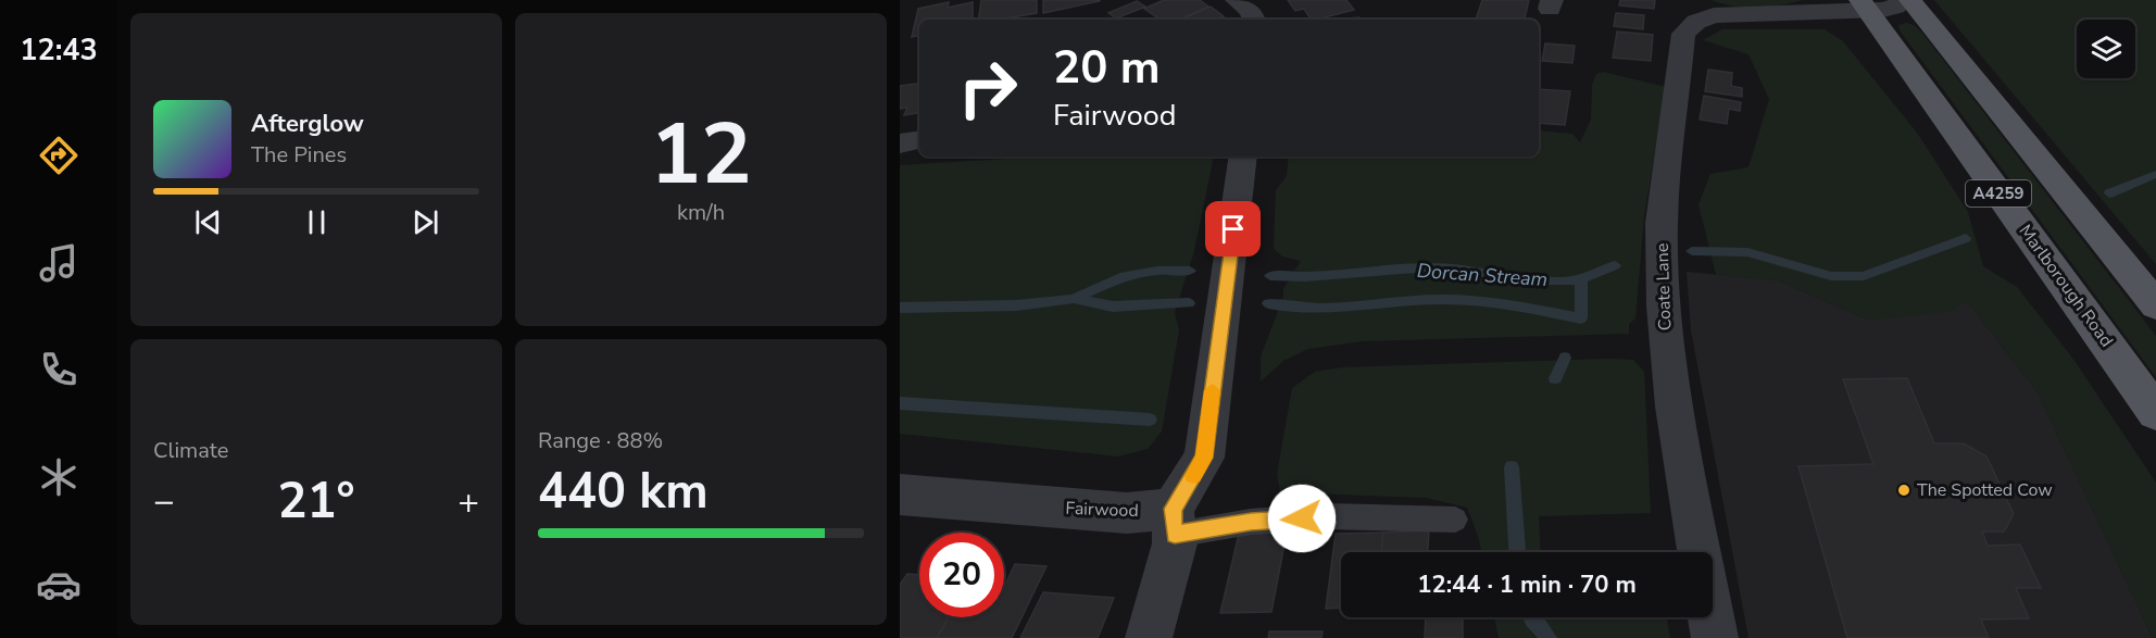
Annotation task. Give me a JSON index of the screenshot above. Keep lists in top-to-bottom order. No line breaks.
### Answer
{"streets":{"main road":["A4259","Marlborough Road"],"street":["Coate Lane","Fairwood"]},"crossings":[["Marlborough Road","Coate Lane"]],"water":["Dorcan Stream"],"places":["The Spotted Cow"],"page":{"tabs":"12:43","tile":[["12","km/h"],"Climate",["Range · 88%","440 km"]],"turn":["20 m","Fairwood"],"song":["Afterglow","The Pines"],"heat":["−","21°","+"],"limit":"20","trip":"12:44 · 1 min · 70 m"}}
